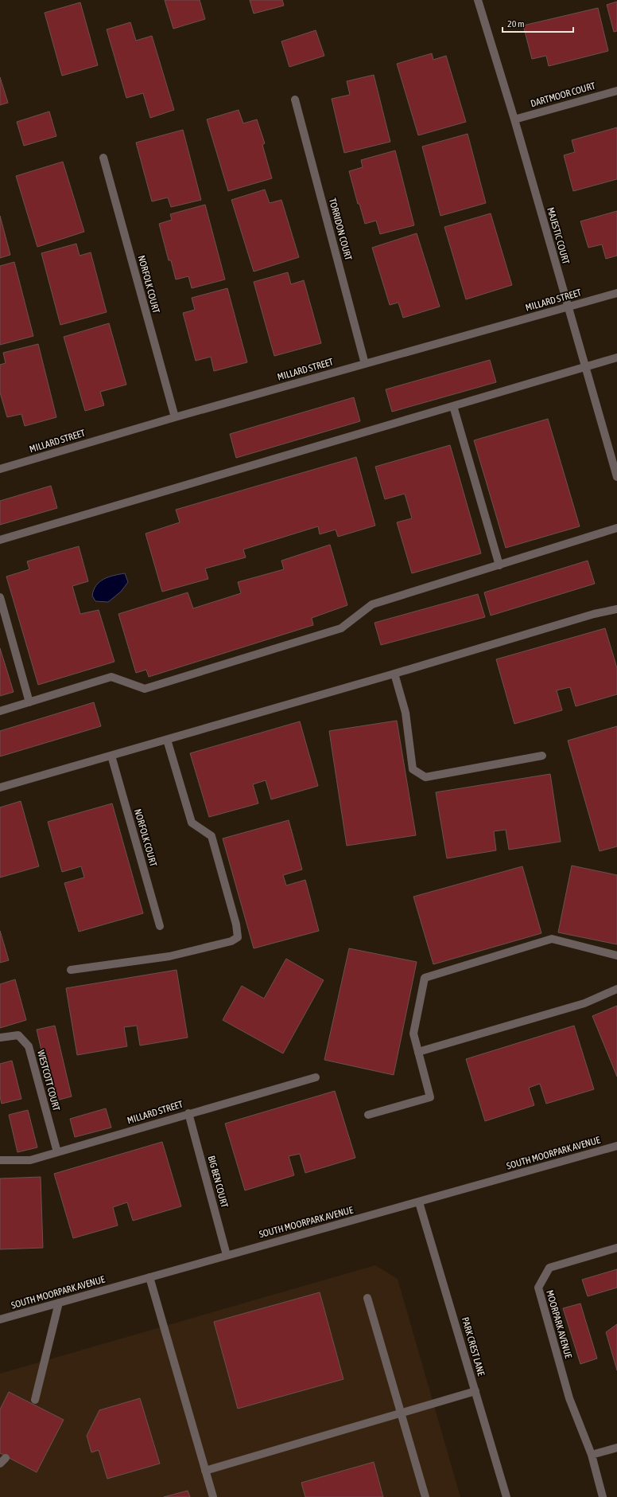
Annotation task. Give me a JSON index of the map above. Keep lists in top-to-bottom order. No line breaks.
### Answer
{"streets":{"street":["DARTMOOR COURT","TORRIDON COURT","MAJESTIC COURT","NORFOLK COURT","MILLARD STREET","WESTCOTT COURT","SOUTH MOORPARK AVENUE","BIG BEN COURT","MOORPARK AVENUE","PARK CREST LANE"]},"crossings":[["DARTMOOR COURT","MAJESTIC COURT"],["TORRIDON COURT","MILLARD STREET"],["MAJESTIC COURT","MILLARD STREET"],["NORFOLK COURT","MILLARD STREET"],["MILLARD STREET","WESTCOTT COURT"],["MILLARD STREET","BIG BEN COURT"],["SOUTH MOORPARK AVENUE","BIG BEN COURT"],["SOUTH MOORPARK AVENUE","PARK CREST LANE"]],"scale_bar":"20 m"}
